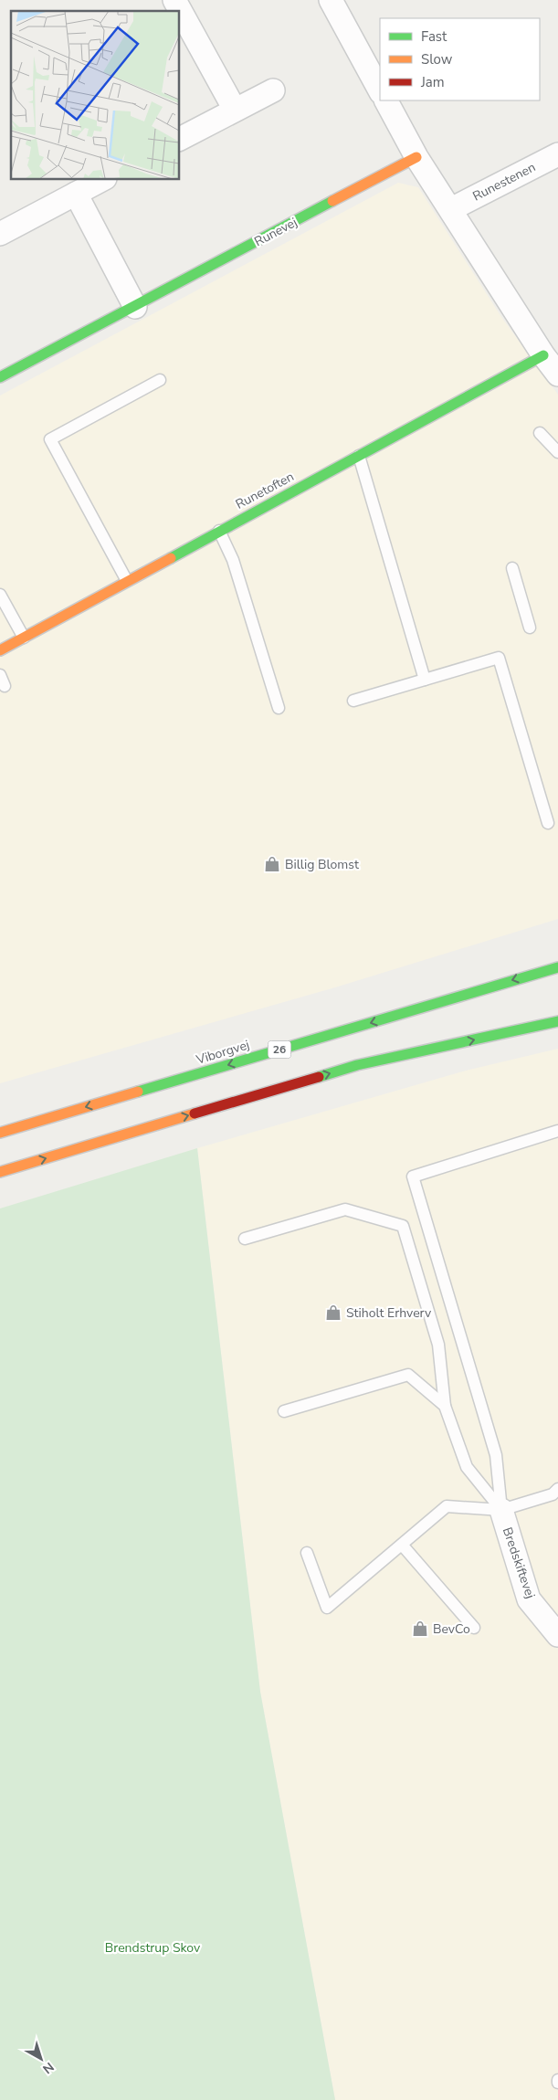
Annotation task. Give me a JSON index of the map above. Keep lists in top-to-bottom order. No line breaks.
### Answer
{"streets":{"main road":["Runevej","Runetoften","26","Viborgvej"],"street":["Runestenen","Bredskiftevej"]},"parks":["Brendstrup Skov"],"places":{"shop":["Billig Blomst","Stiholt Erhverv","BevCo"]},"legend":["Fast","Slow","Jam"],"north":"bottom right"}
